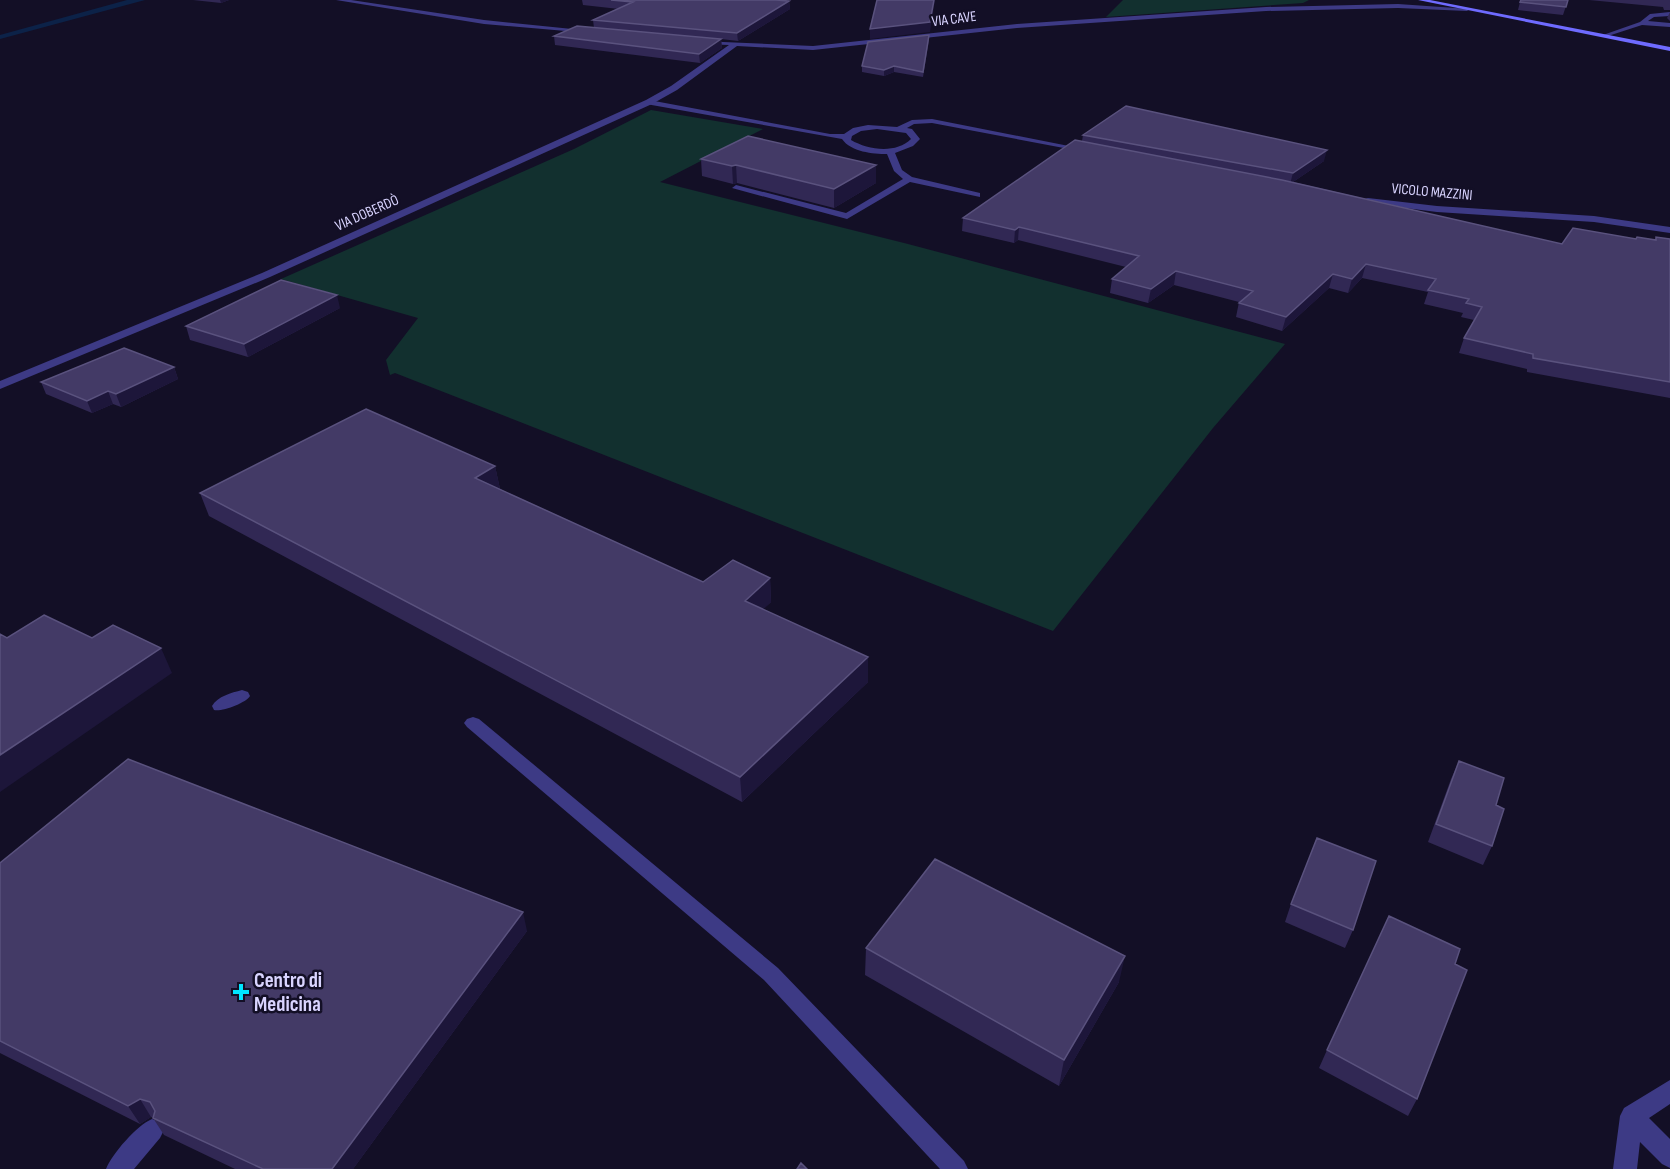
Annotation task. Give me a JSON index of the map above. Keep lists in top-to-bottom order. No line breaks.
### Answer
{"streets":{"street":["VIA CAVE","VICOLO MAZZINI","VIA DOBERDÒ"]},"crossings":[["VIA CAVE","VIA DOBERDÒ"]],"places":{"health":["Centro di Medicina"]}}
